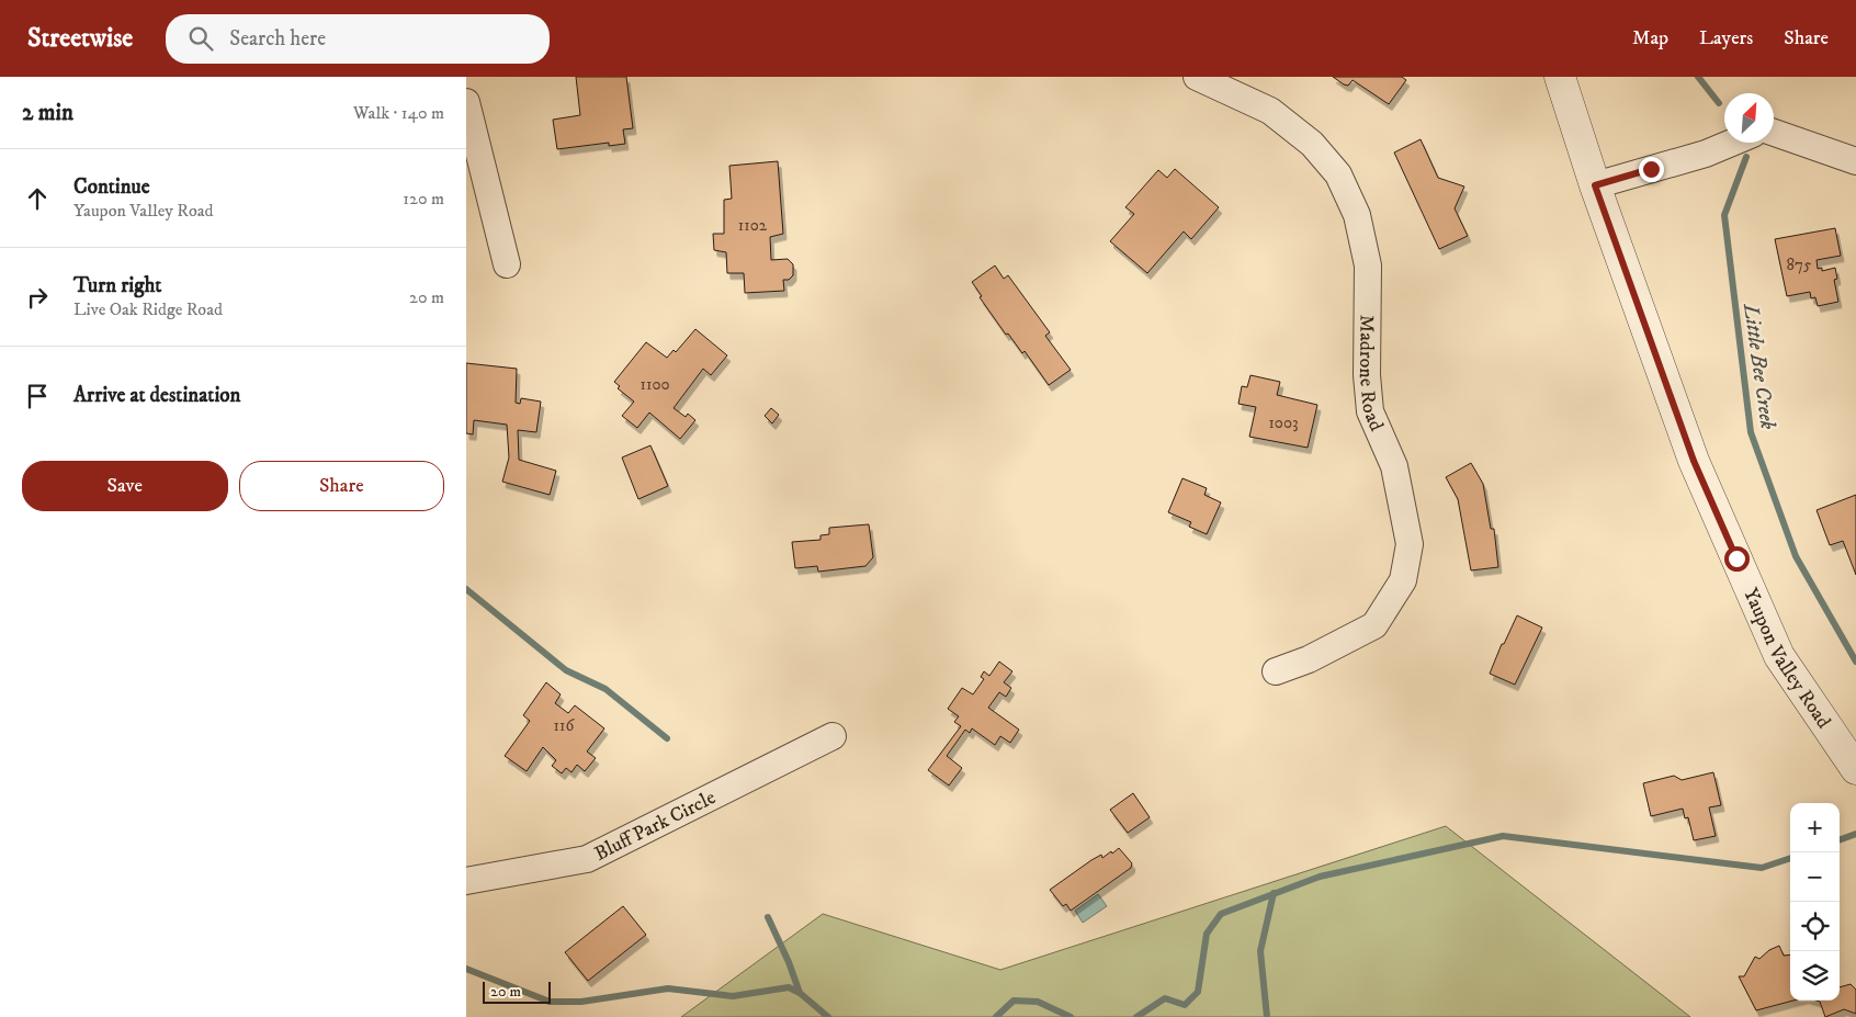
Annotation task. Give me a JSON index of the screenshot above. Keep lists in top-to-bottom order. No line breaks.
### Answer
{"streets":{"street":["Madrone Road","Yaupon Valley Road","Bluff Park Circle"]},"water":["Little Bee Creek"],"house_numbers":["1102","875","1100","1003","116"],"scale_bar":"20 m","north":"top right","page":{"header":"Streetwise","search":"Search here","nav":["Map","Layers","Share"],"heading":["2 min","Walk · 140 m"],"list":[["Continue","Yaupon Valley Road","120 m"],["Turn right","Live Oak Ridge Road","20 m"],"Arrive at destination"],"buttons":["Save","Share"],"map_buttons":["+","−"],"scale":"20 m"}}
